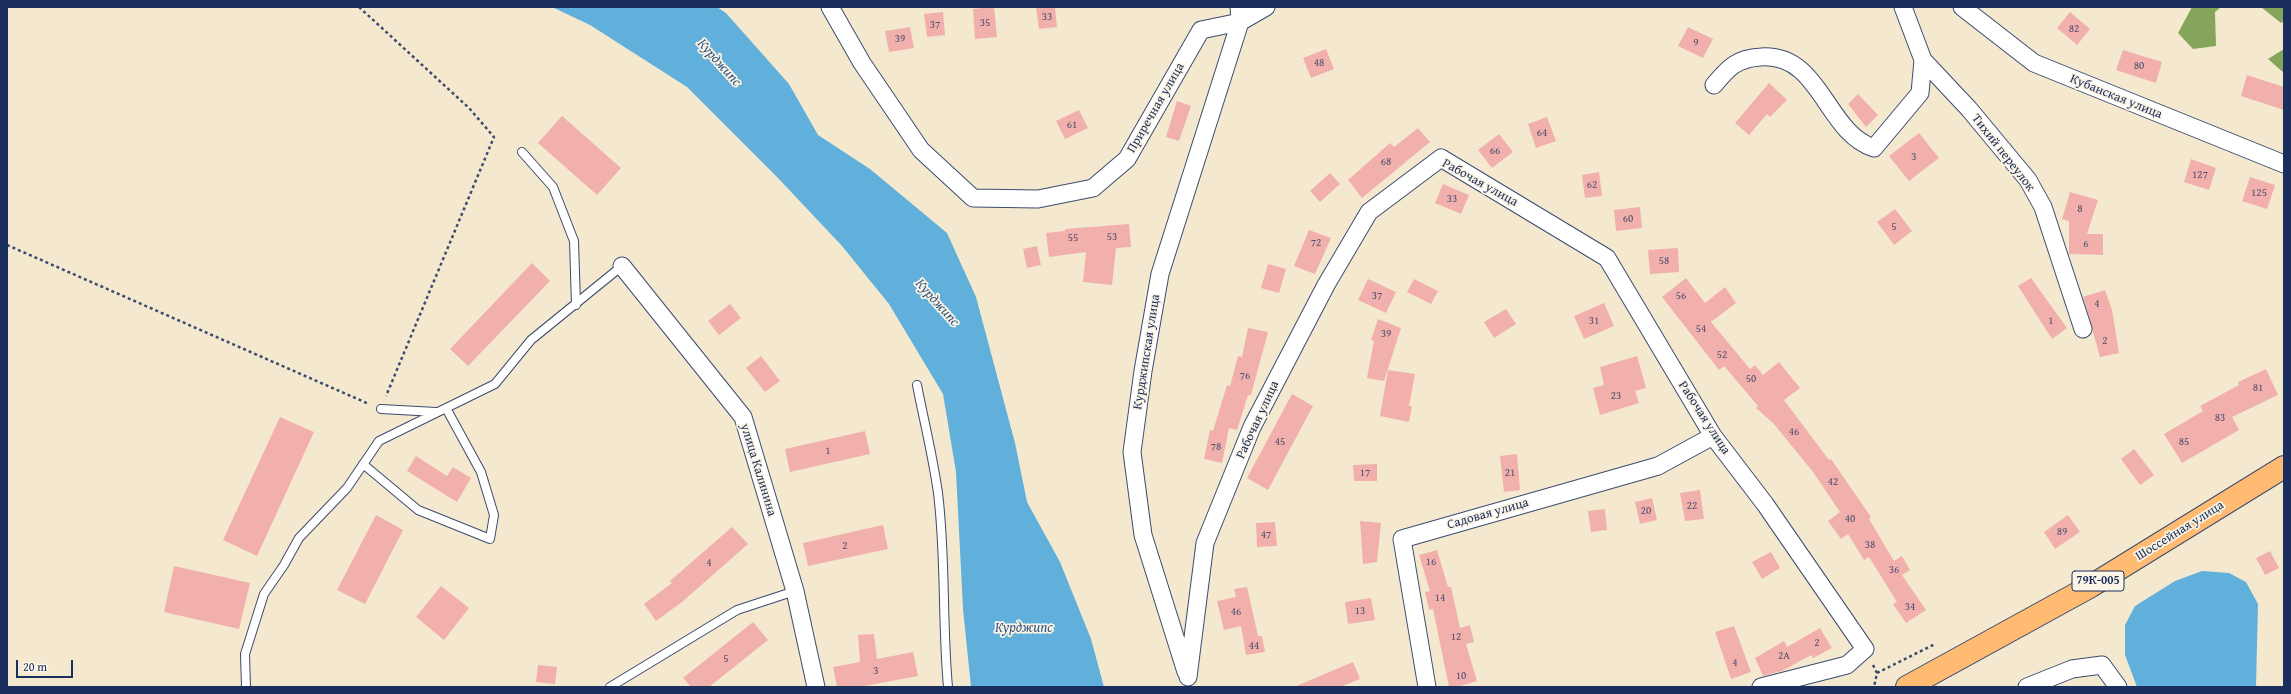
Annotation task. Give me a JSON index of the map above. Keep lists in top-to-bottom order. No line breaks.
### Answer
{"streets":{"main road":["Шоссейная улица","79К-005"],"street":["Кубанская улица","Приречная улица","Тихий переулок","Рабочая улица","Курджипская улица","улица Калинина","Садовая улица"]},"crossings":[["Приречная улица","Курджипская улица"],["Рабочая улица","Курджипская улица"],["Рабочая улица","Садовая улица"]],"water":["Курджипс"],"house_numbers":["33","35","37","82","39","9","48","80","61","64","66","3","68","127","62","125","33","8","60","5","53","55","72","6","58","37","56","4","31","1","54","39","2","52","76","50","81","23","83","46","45","85","78","1","17","21","42","22","20","40","89","47","38","2","16","4","36","14","34","13","46","12","2","44","2А","5","4","3","10"],"scale_bar":"20 m"}
